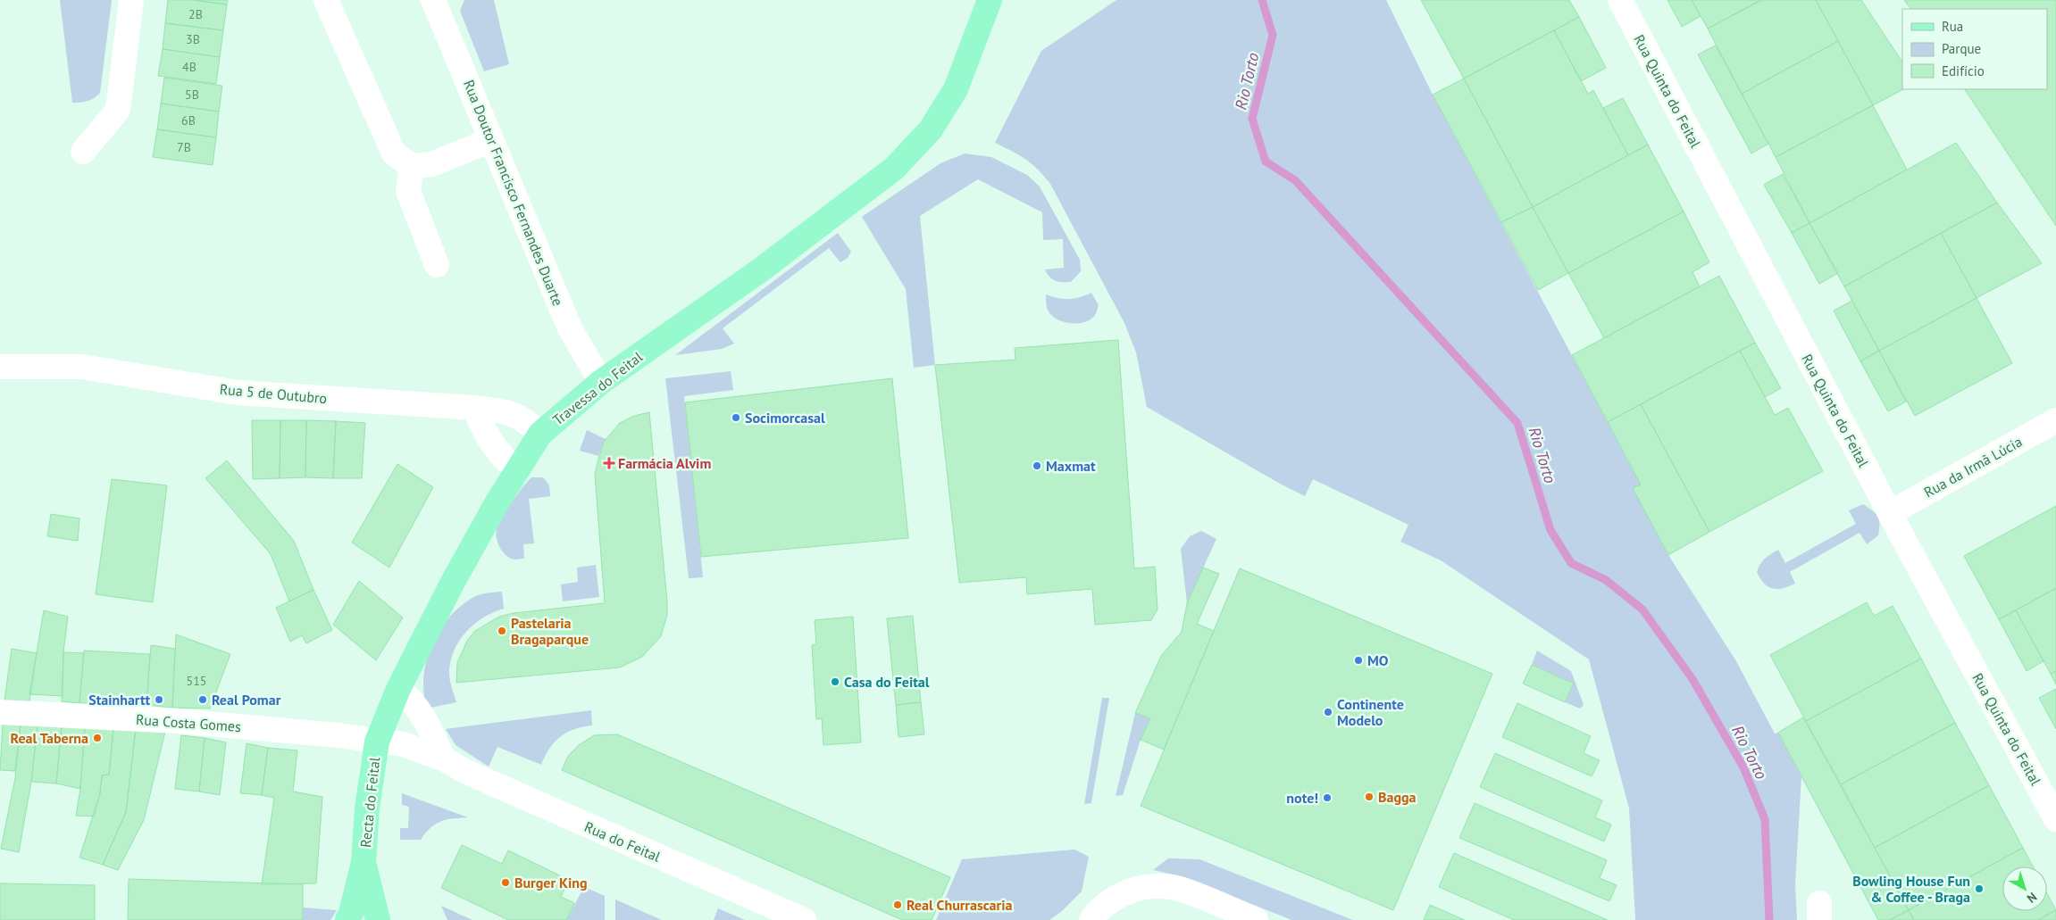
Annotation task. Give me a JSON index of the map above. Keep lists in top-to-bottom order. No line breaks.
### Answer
{"streets":{"main road":["Travessa do Feital","Recta do Feital"],"street":["Rua Quinta do Feital","Rua Doutor Francisco Fernandes Duarte","Rua 5 de Outubro","Rua da Irmã Lúcia","Rua Costa Gomes","Rua do Feital"]},"crossings":[["Rua Quinta do Feital","Rua da Irmã Lúcia"],["Rua Doutor Francisco Fernandes Duarte","Travessa do Feital"],["Travessa do Feital","Rua 5 de Outubro"],["Travessa do Feital","Rua Costa Gomes"],["Travessa do Feital","Recta do Feital"],["Travessa do Feital","Rua do Feital"],["Rua Costa Gomes","Recta do Feital"],["Rua Costa Gomes","Rua do Feital"],["Recta do Feital","Rua do Feital"]],"water":["Rio Torto"],"places":{"other":["Socimorcasal","Maxmat","Pastelaria Bragaparque","MO","Casa do Feital","Stainhartt","Real Pomar","Continente Modelo","Real Taberna","Bagga","note!","Burger King","Bowling House Fun & Coffee - Braga","Real Churrascaria"],"health":["Farmácia Alvim"]},"house_numbers":["2B","3B","4B","5B","6B","7B","515"],"legend":["Rua","Parque","Edifício"],"north":"bottom right"}
